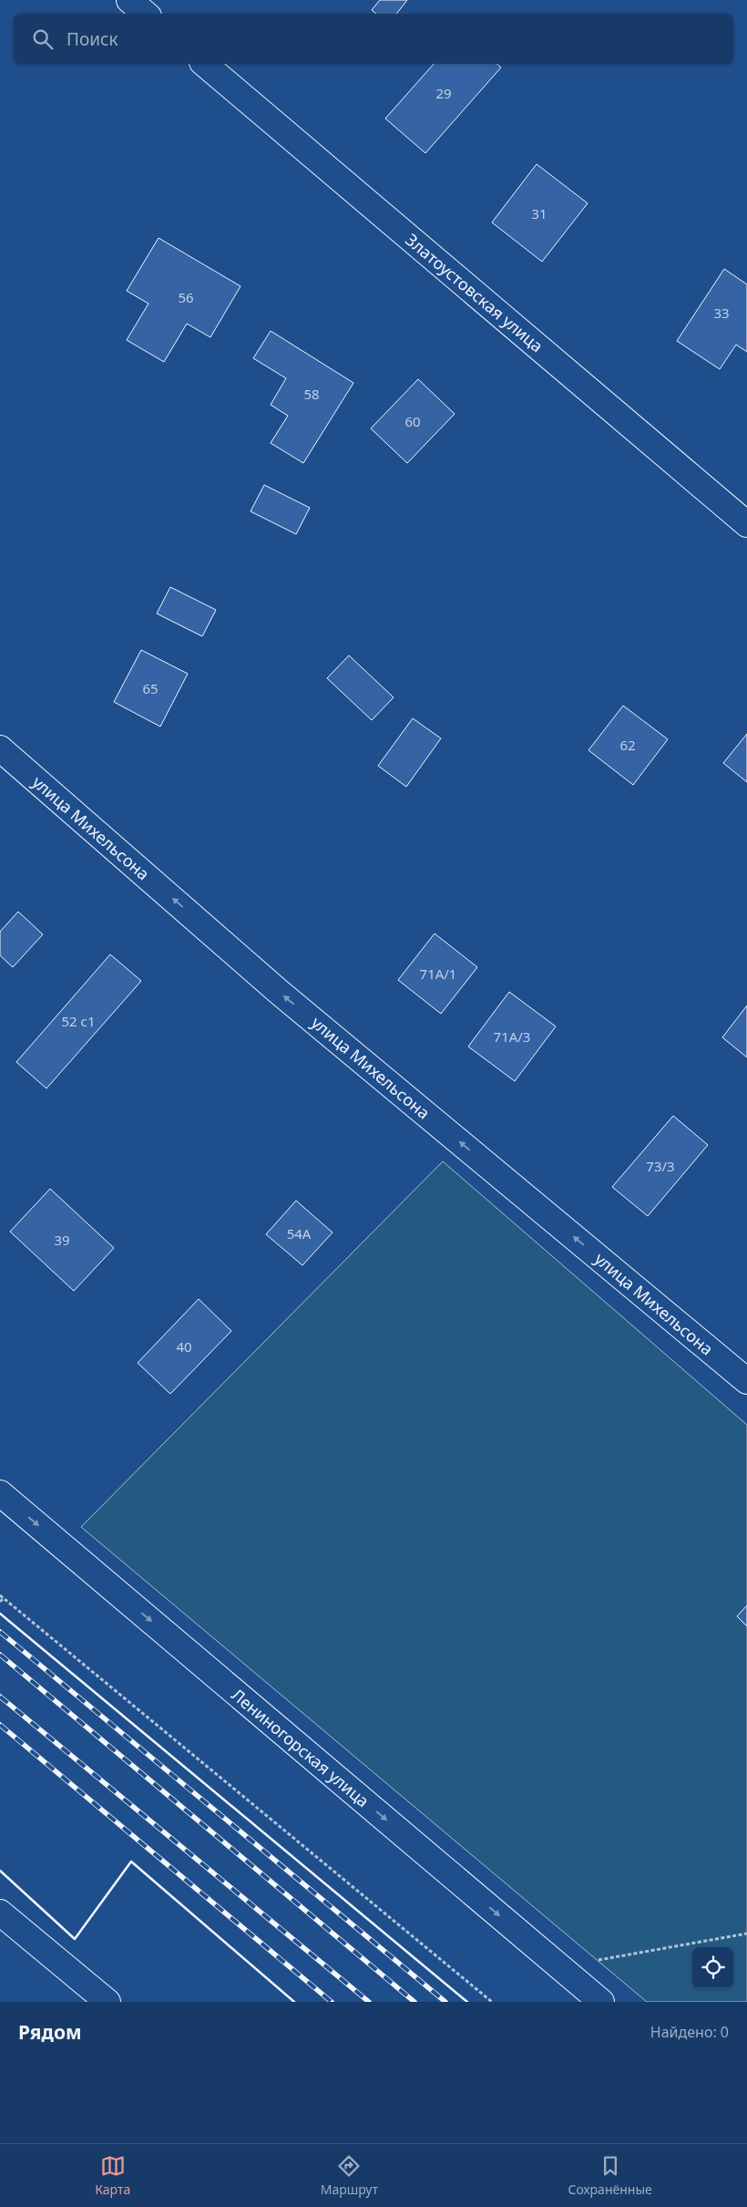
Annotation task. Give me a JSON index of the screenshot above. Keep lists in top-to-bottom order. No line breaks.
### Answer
{"streets":{"street":["Златоустовская улица","улица Михельсона","Лениногорская улица"]},"one_way":["улица Михельсона","Лениногорская улица"],"house_numbers":["29","31","56","33","58","60","65","62","71А/1","52 с1","71А/3","73/3","54А","39","40"],"page":{"search":"Поиск","heading":["Рядом","Найдено: 0"],"nav":["Карта","Маршрут","Сохранённые"]}}
